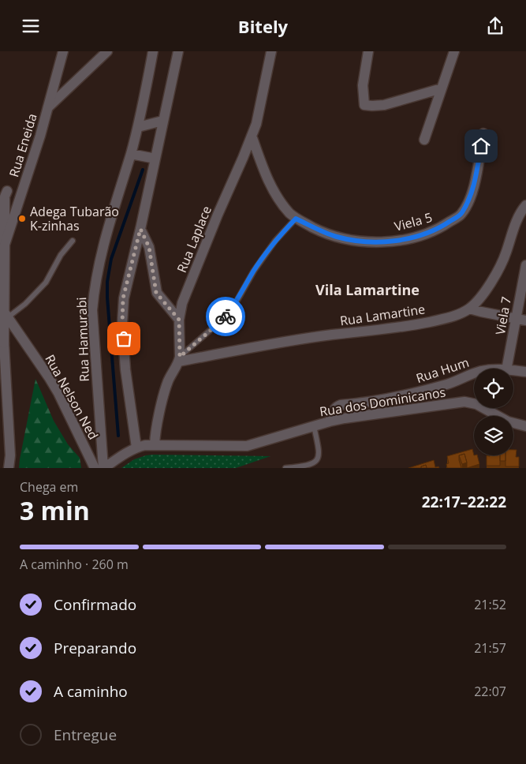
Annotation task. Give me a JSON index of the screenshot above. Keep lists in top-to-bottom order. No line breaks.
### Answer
{"streets":{"street":["Rua Eneida","Viela 5","Rua Laplace","Rua Lamartine","Viela 7","Rua Hamurabi","Rua Hum","Rua Nelson Ned","Rua dos Dominicanos"]},"crossings":[["Rua Laplace","Rua Lamartine"],["Rua Hamurabi","Rua dos Dominicanos"],["Rua Hum","Rua dos Dominicanos"]],"districts":["Vila Lamartine"],"places":["Adega Tubarão K-zinhas"],"page":{"header":"Bitely","heading":["3 min","Chega em","22:17–22:22"],"bar":"A caminho · 260 m","list":[["Confirmado","21:52"],["Preparando","21:57"],["A caminho","22:07"],"Entregue"]}}
